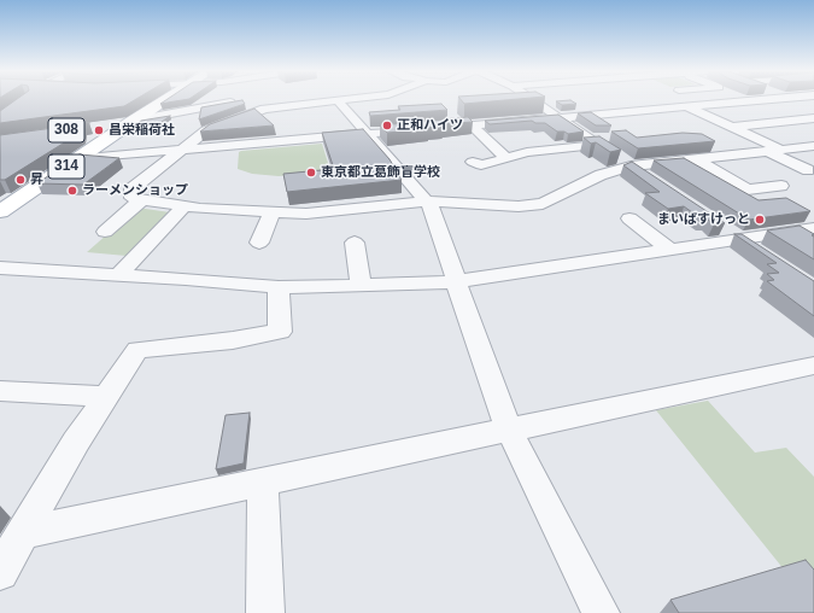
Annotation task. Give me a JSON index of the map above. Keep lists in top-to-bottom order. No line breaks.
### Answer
{"streets":{"main road":["308","314"]},"crossings":[["308","314"]],"places":["正和ハイツ","昌栄稲荷社","東京都立葛飾盲学校","昇","ラーメンショップ","まいばすけっと"]}
